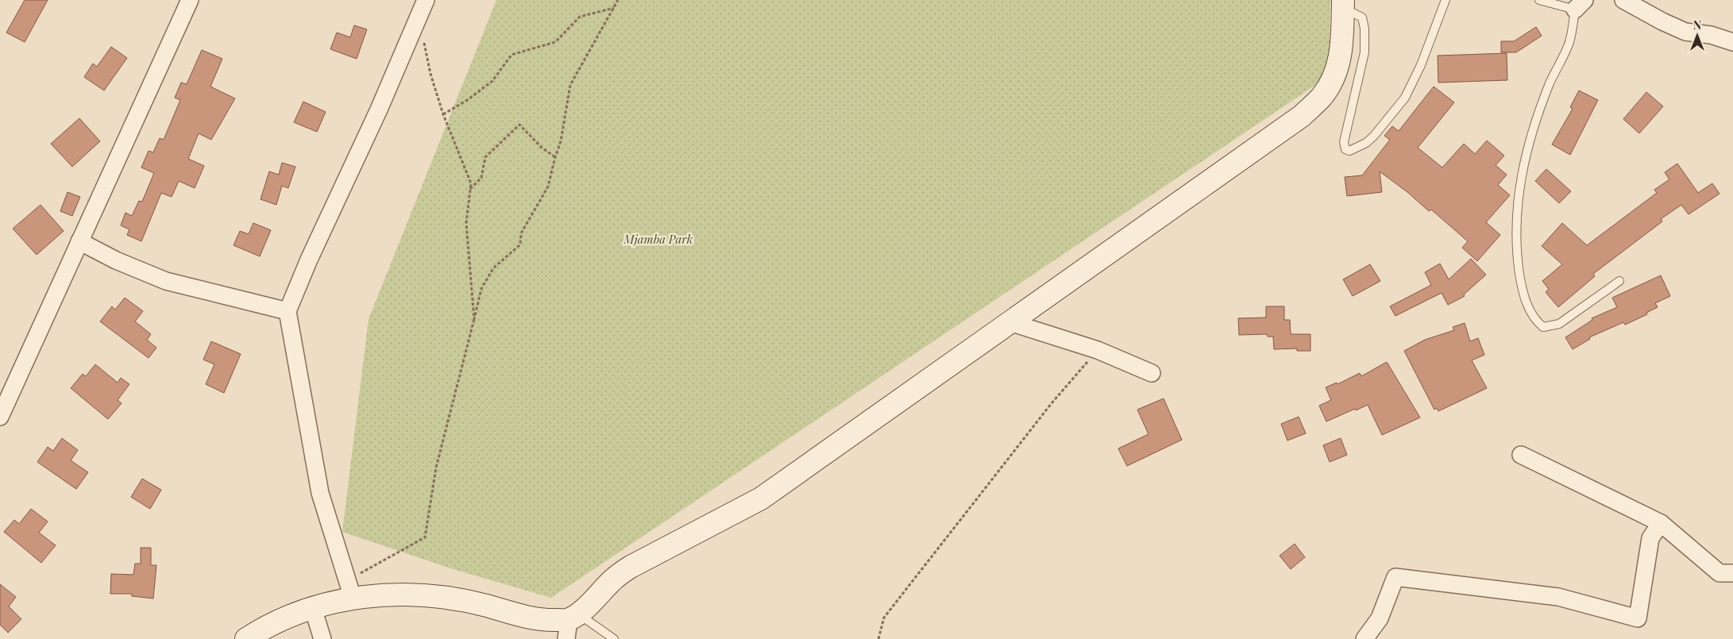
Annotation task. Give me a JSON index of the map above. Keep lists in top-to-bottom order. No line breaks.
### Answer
{"parks":["Mjamba Park"],"north":"top"}
